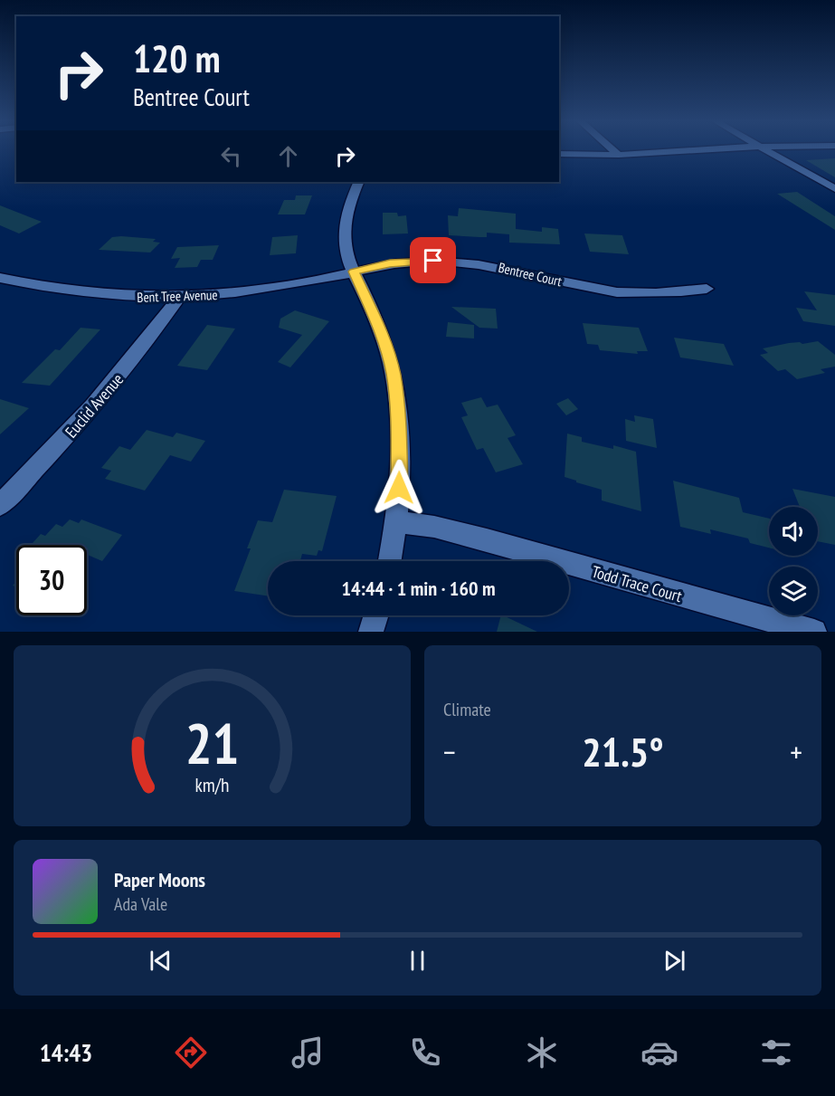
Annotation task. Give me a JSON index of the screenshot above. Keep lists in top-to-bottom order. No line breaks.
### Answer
{"streets":{"street":["Bentree Court","Bent Tree Avenue","Euclid Avenue","Todd Trace Court"]},"crossings":[["Bentree Court","Bent Tree Avenue"],["Bent Tree Avenue","Euclid Avenue"]],"page":{"turn":["120 m","Bentree Court"],"limit":"30","trip":"14:44 · 1 min · 160 m","tile":"Climate","heat":["−","21.5°","+"],"song":["Paper Moons","Ada Vale"],"tabs":"14:43","gauge":["21","km/h"]}}
